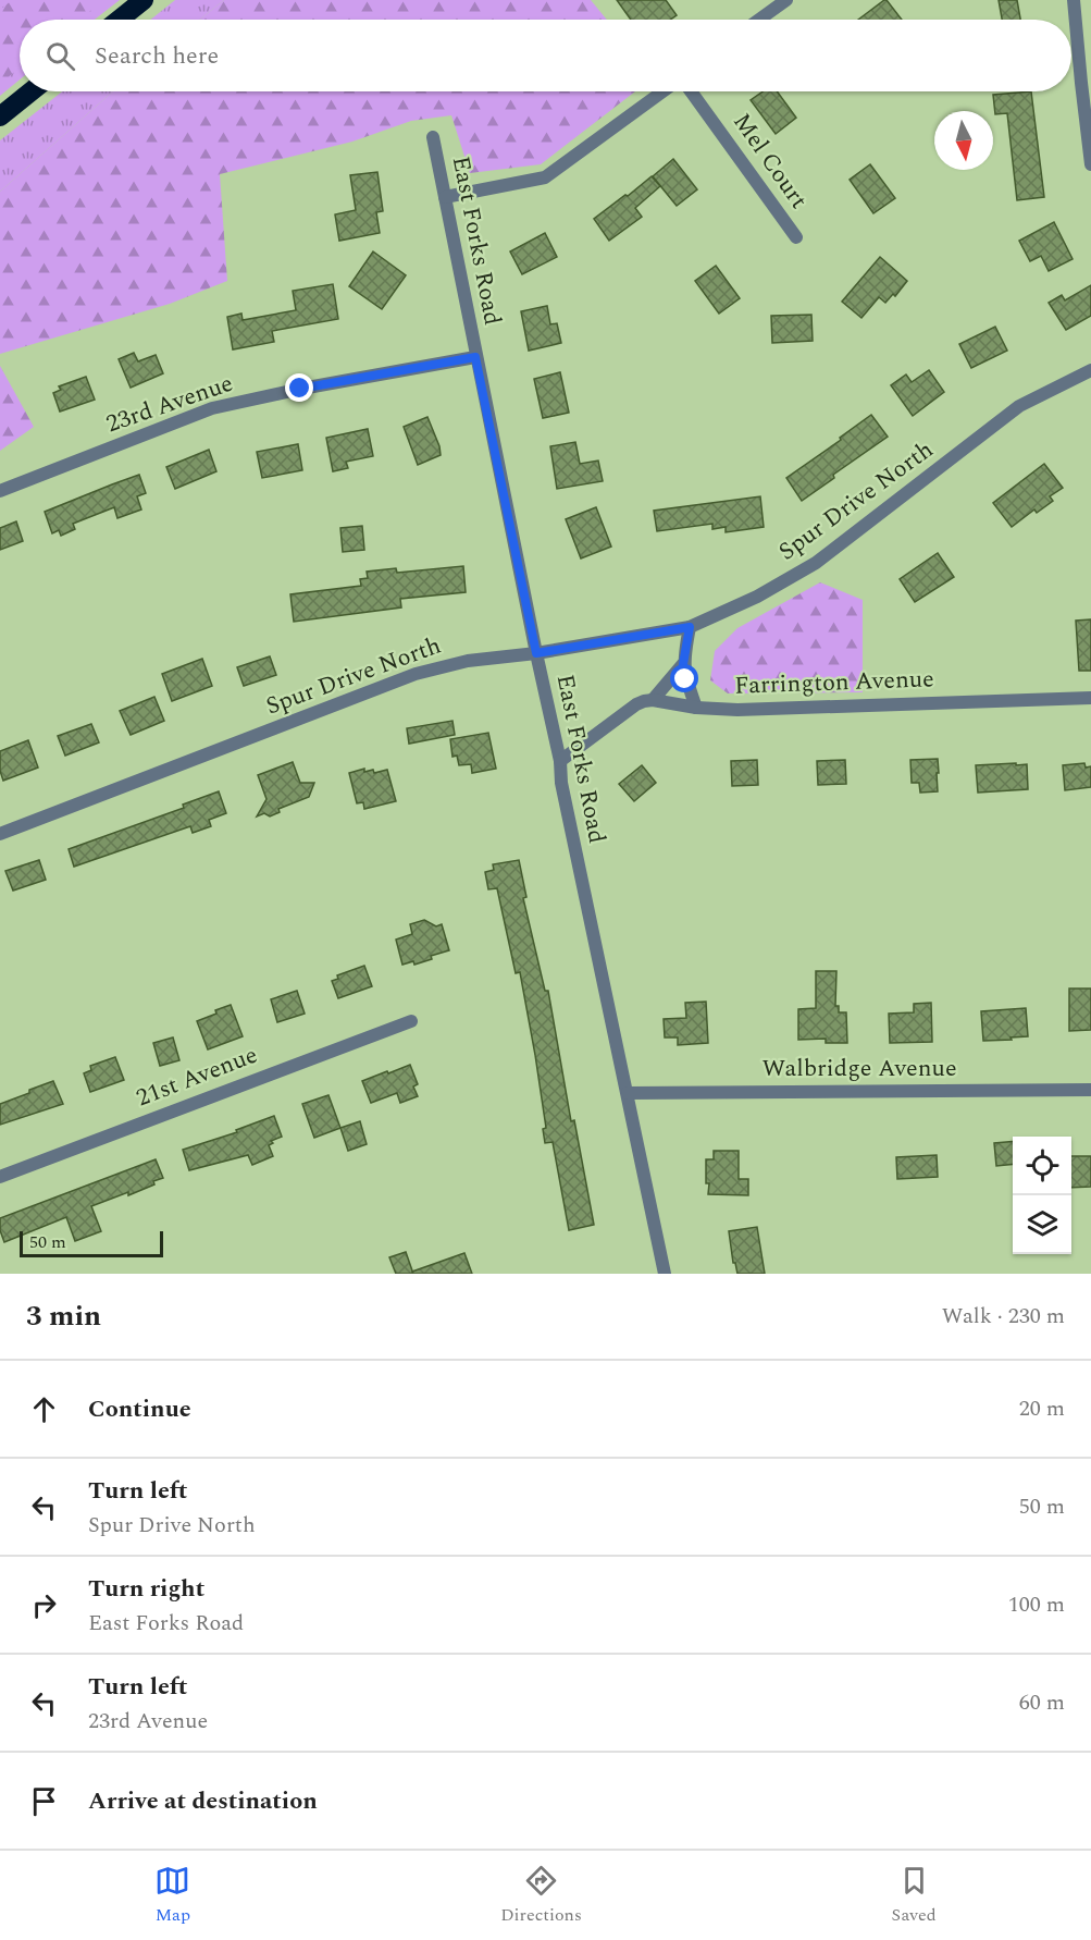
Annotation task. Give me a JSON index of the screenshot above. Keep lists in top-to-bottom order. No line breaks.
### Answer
{"streets":{"street":["Mel Court","East Forks Road","23rd Avenue","Spur Drive North","Farrington Avenue","Walbridge Avenue","21st Avenue"]},"crossings":[["East Forks Road","23rd Avenue"],["East Forks Road","Spur Drive North"],["East Forks Road","Walbridge Avenue"]],"scale_bar":"50 m","north":"bottom","page":{"search":"Search here","scale":"50 m","heading":["3 min","Walk · 230 m"],"list":[["Continue","20 m"],["Turn left","Spur Drive North","50 m"],["Turn right","East Forks Road","100 m"],["Turn left","23rd Avenue","60 m"],"Arrive at destination"],"nav":["Map","Directions","Saved"]}}
